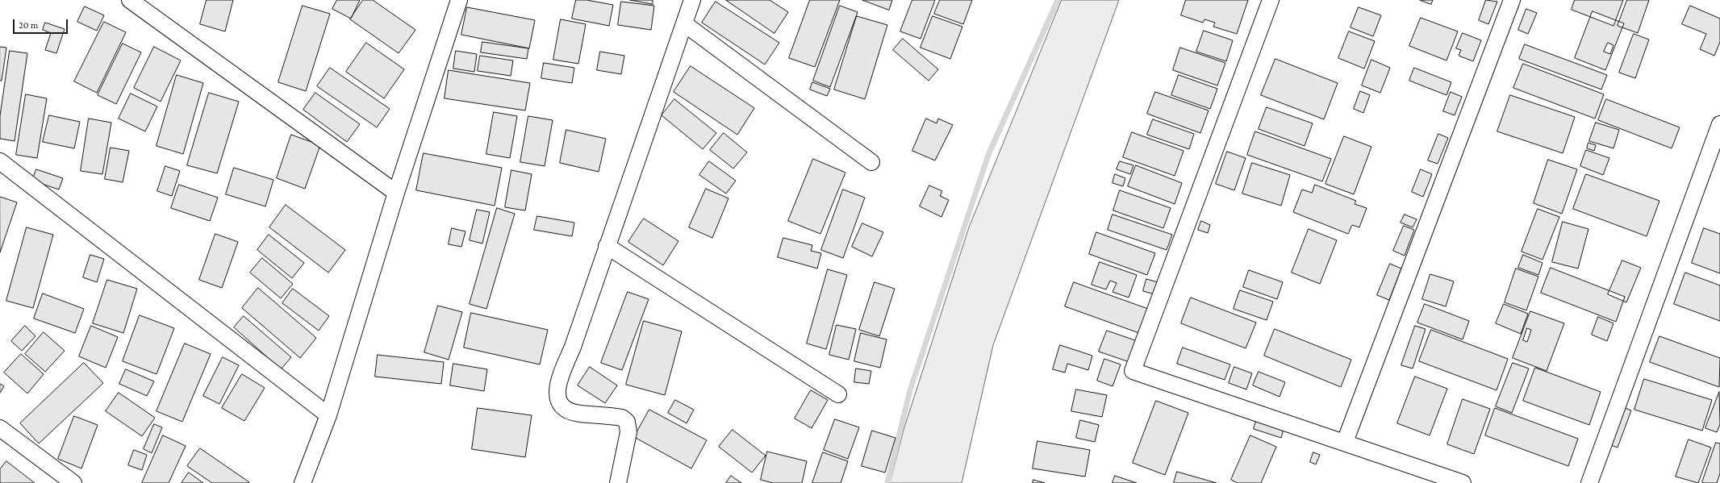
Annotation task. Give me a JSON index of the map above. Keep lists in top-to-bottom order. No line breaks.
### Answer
{"scale_bar":"20 m"}
